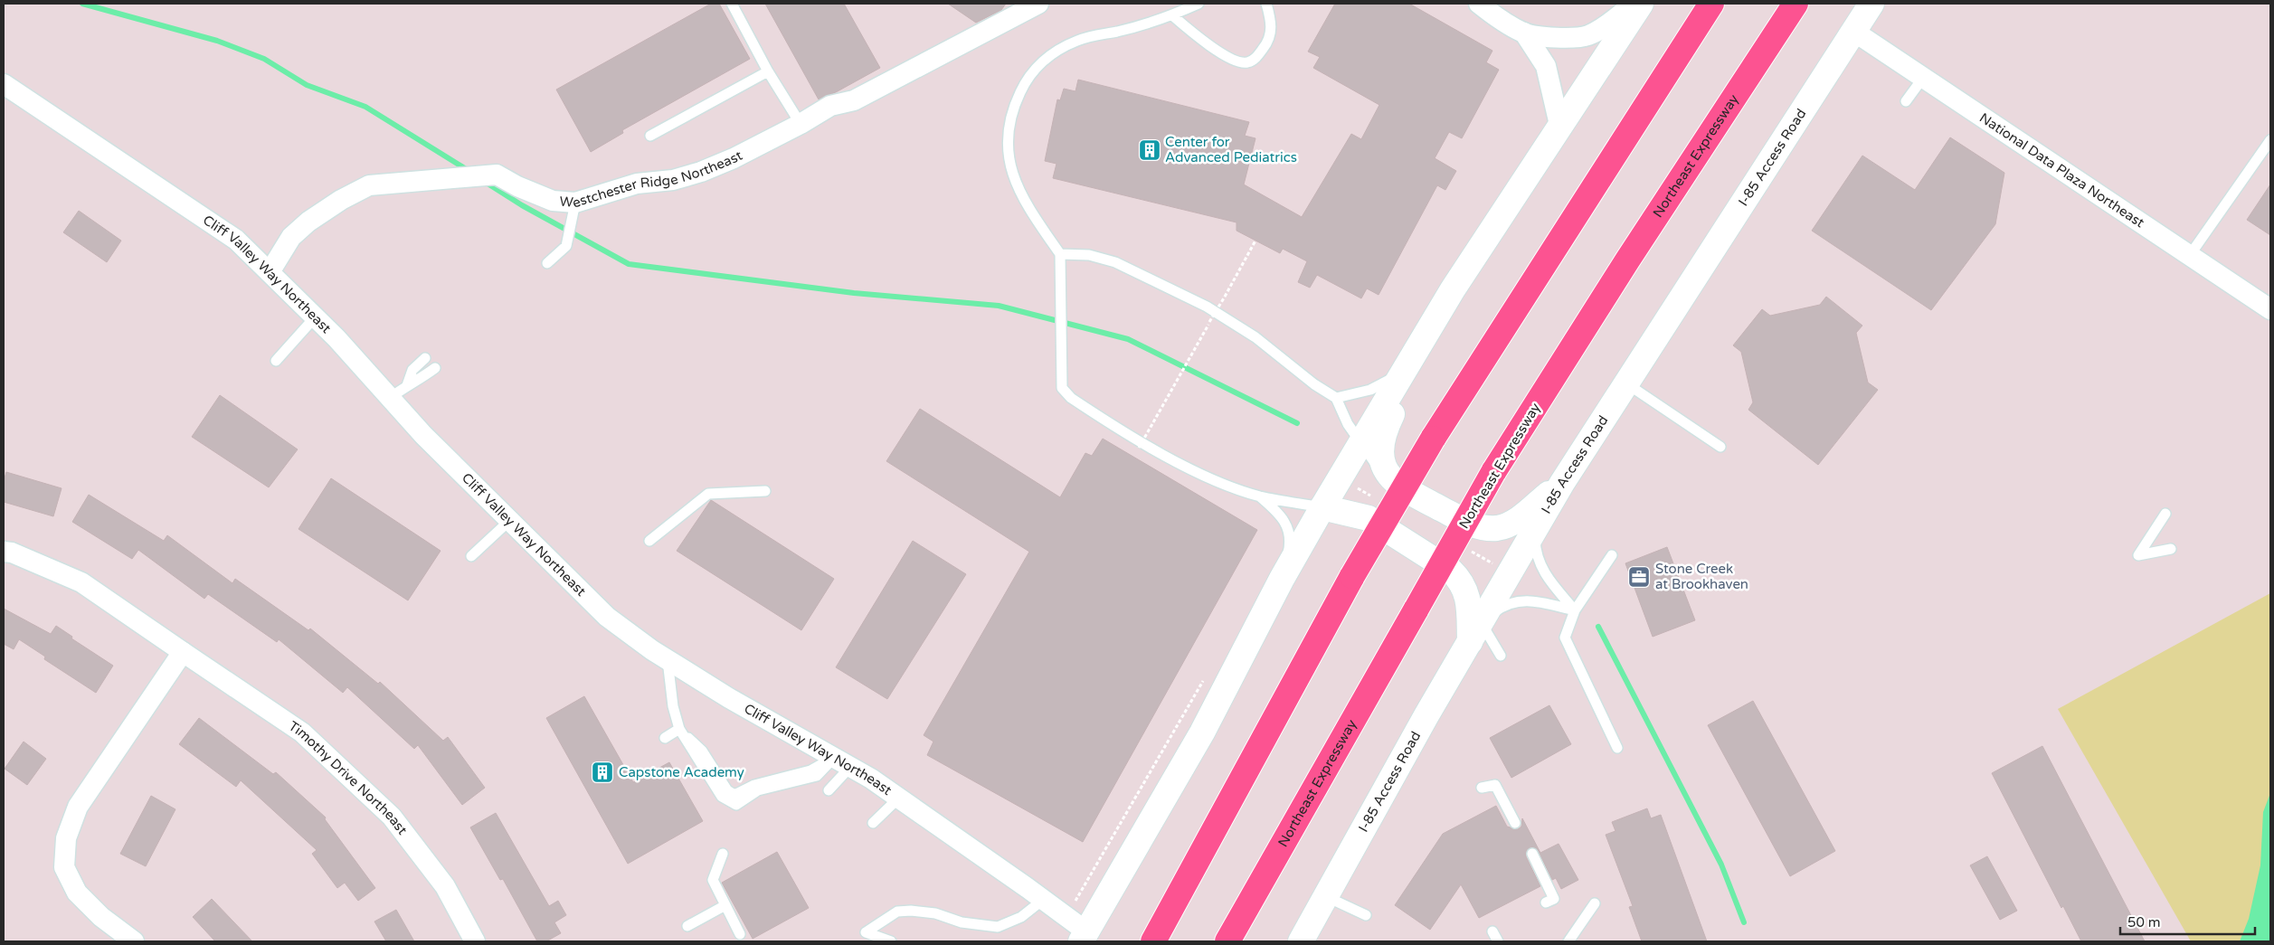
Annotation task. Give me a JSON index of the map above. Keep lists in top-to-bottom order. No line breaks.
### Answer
{"streets":{"highway":["Northeast Expressway"],"main road":["I-85 Access Road"],"street":["National Data Plaza Northeast","Westchester Ridge Northeast","Cliff Valley Way Northeast","Timothy Drive Northeast"]},"crossings":[["I-85 Access Road","National Data Plaza Northeast"],["Westchester Ridge Northeast","Cliff Valley Way Northeast"]],"places":{"building":["Center for Advanced Pediatrics","Capstone Academy"],"office":["Stone Creek at Brookhaven"]},"scale_bar":"50 m"}
